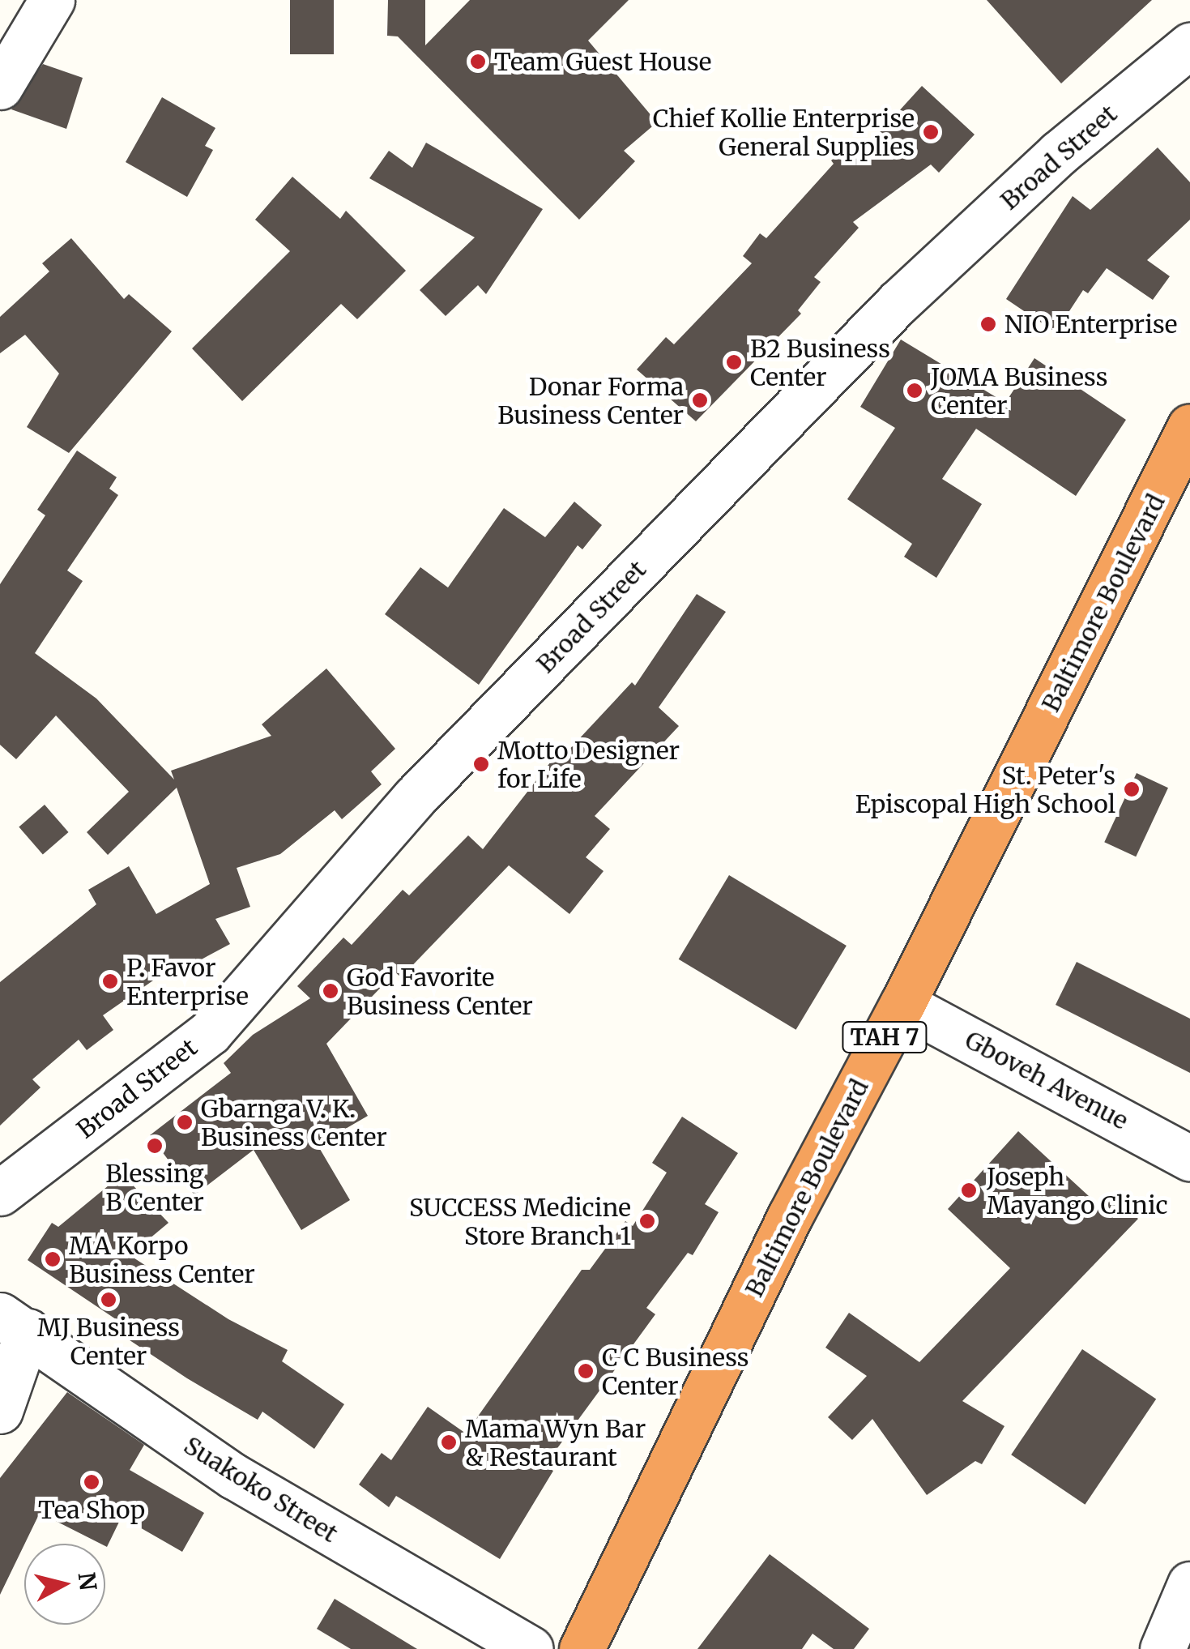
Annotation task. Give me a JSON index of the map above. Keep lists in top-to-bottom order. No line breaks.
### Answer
{"streets":{"highway":["Baltimore Boulevard","TAH 7"],"street":["Broad Street","Gboveh Avenue","Suakoko Street"]},"crossings":[["Baltimore Boulevard","Gboveh Avenue"]],"places":["Team Guest House","Chief Kollie Enterprise General Supplies","NIO Enterprise","B2 Business Center","JOMA Business Center","Donar Forma Business Center","Motto Designer for Life","St. Peter's Episcopal High School","P. Favor Enterprise","God Favorite Business Center","Gbarnga V. K. Business Center","Blessing B Center","Joseph Mayango Clinic","SUCCESS Medicine Store Branch 1","MA Korpo Business Center","MJ Business Center","C C Business Center","Mama Wyn Bar & Restaurant","Tea Shop"],"north":"right"}
